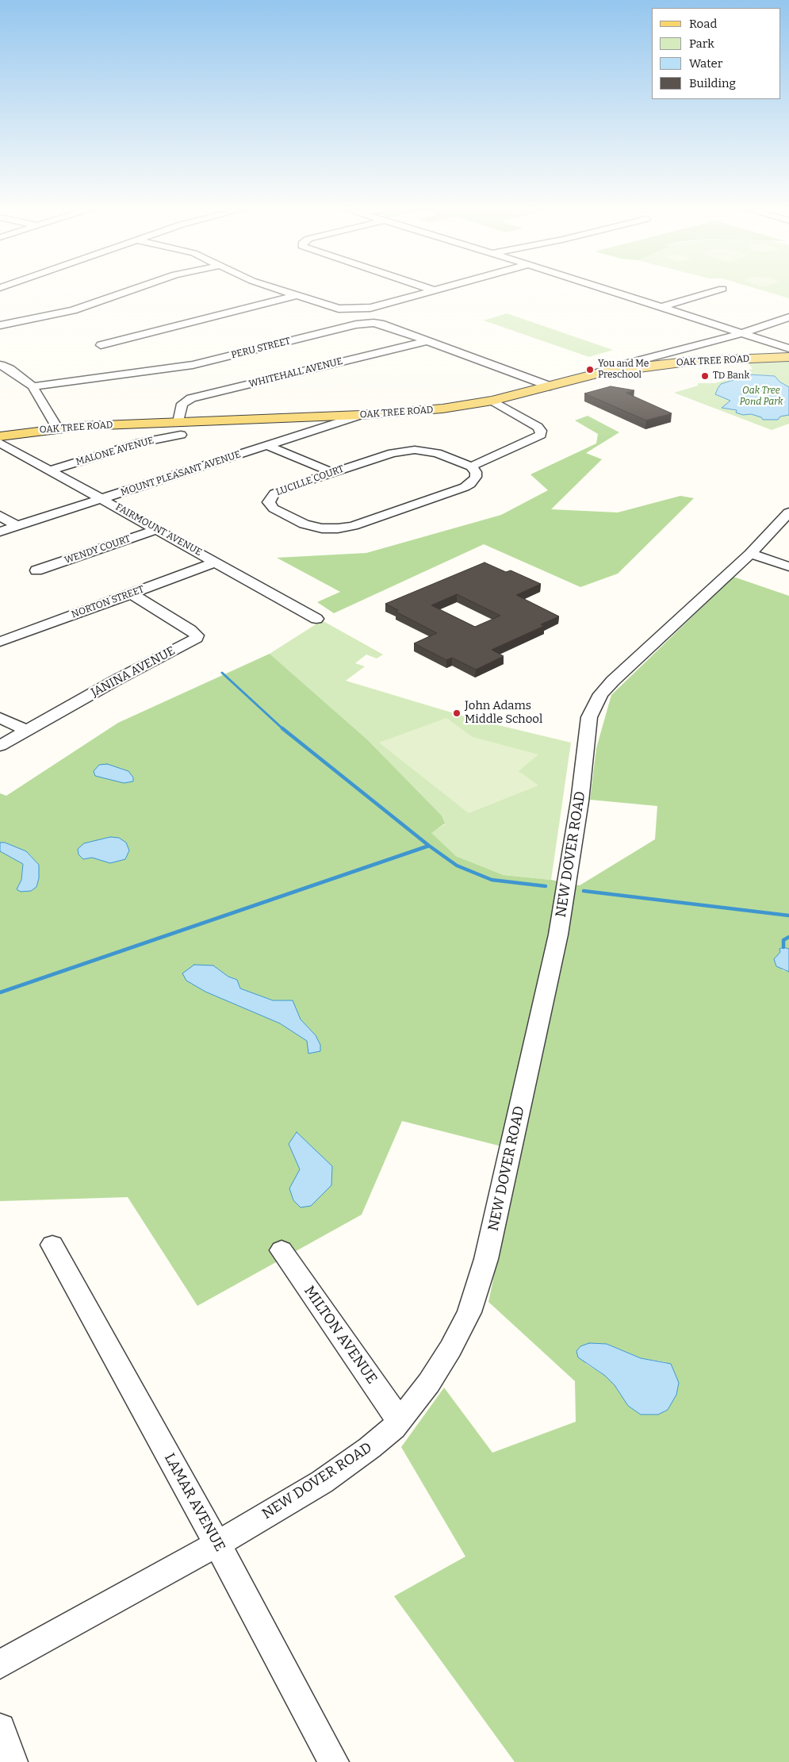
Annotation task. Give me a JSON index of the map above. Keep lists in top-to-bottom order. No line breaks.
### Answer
{"streets":{"main road":["OAK TREE ROAD"],"street":["PERU STREET","WHITEHALL AVENUE","MALONE AVENUE","MOUNT PLEASANT AVENUE","LUCILLE COURT","FAIRMOUNT AVENUE","WENDY COURT","NORTON STREET","JANINA AVENUE","NEW DOVER ROAD","MILTON AVENUE","LAMAR AVENUE"]},"crossings":[["PERU STREET","OAK TREE ROAD"],["PERU STREET","WHITEHALL AVENUE"],["OAK TREE ROAD","WHITEHALL AVENUE"],["OAK TREE ROAD","MALONE AVENUE"],["OAK TREE ROAD","MOUNT PLEASANT AVENUE"],["WHITEHALL AVENUE","MALONE AVENUE"],["MALONE AVENUE","FAIRMOUNT AVENUE"],["MOUNT PLEASANT AVENUE","FAIRMOUNT AVENUE"],["FAIRMOUNT AVENUE","WENDY COURT"],["FAIRMOUNT AVENUE","NORTON STREET"],["NORTON STREET","JANINA AVENUE"],["NEW DOVER ROAD","MILTON AVENUE"],["NEW DOVER ROAD","LAMAR AVENUE"]],"parks":["Oak Tree Pond Park"],"places":["You and Me Preschool","TD Bank","John Adams Middle School"],"legend":["Road","Park","Water","Building"]}
